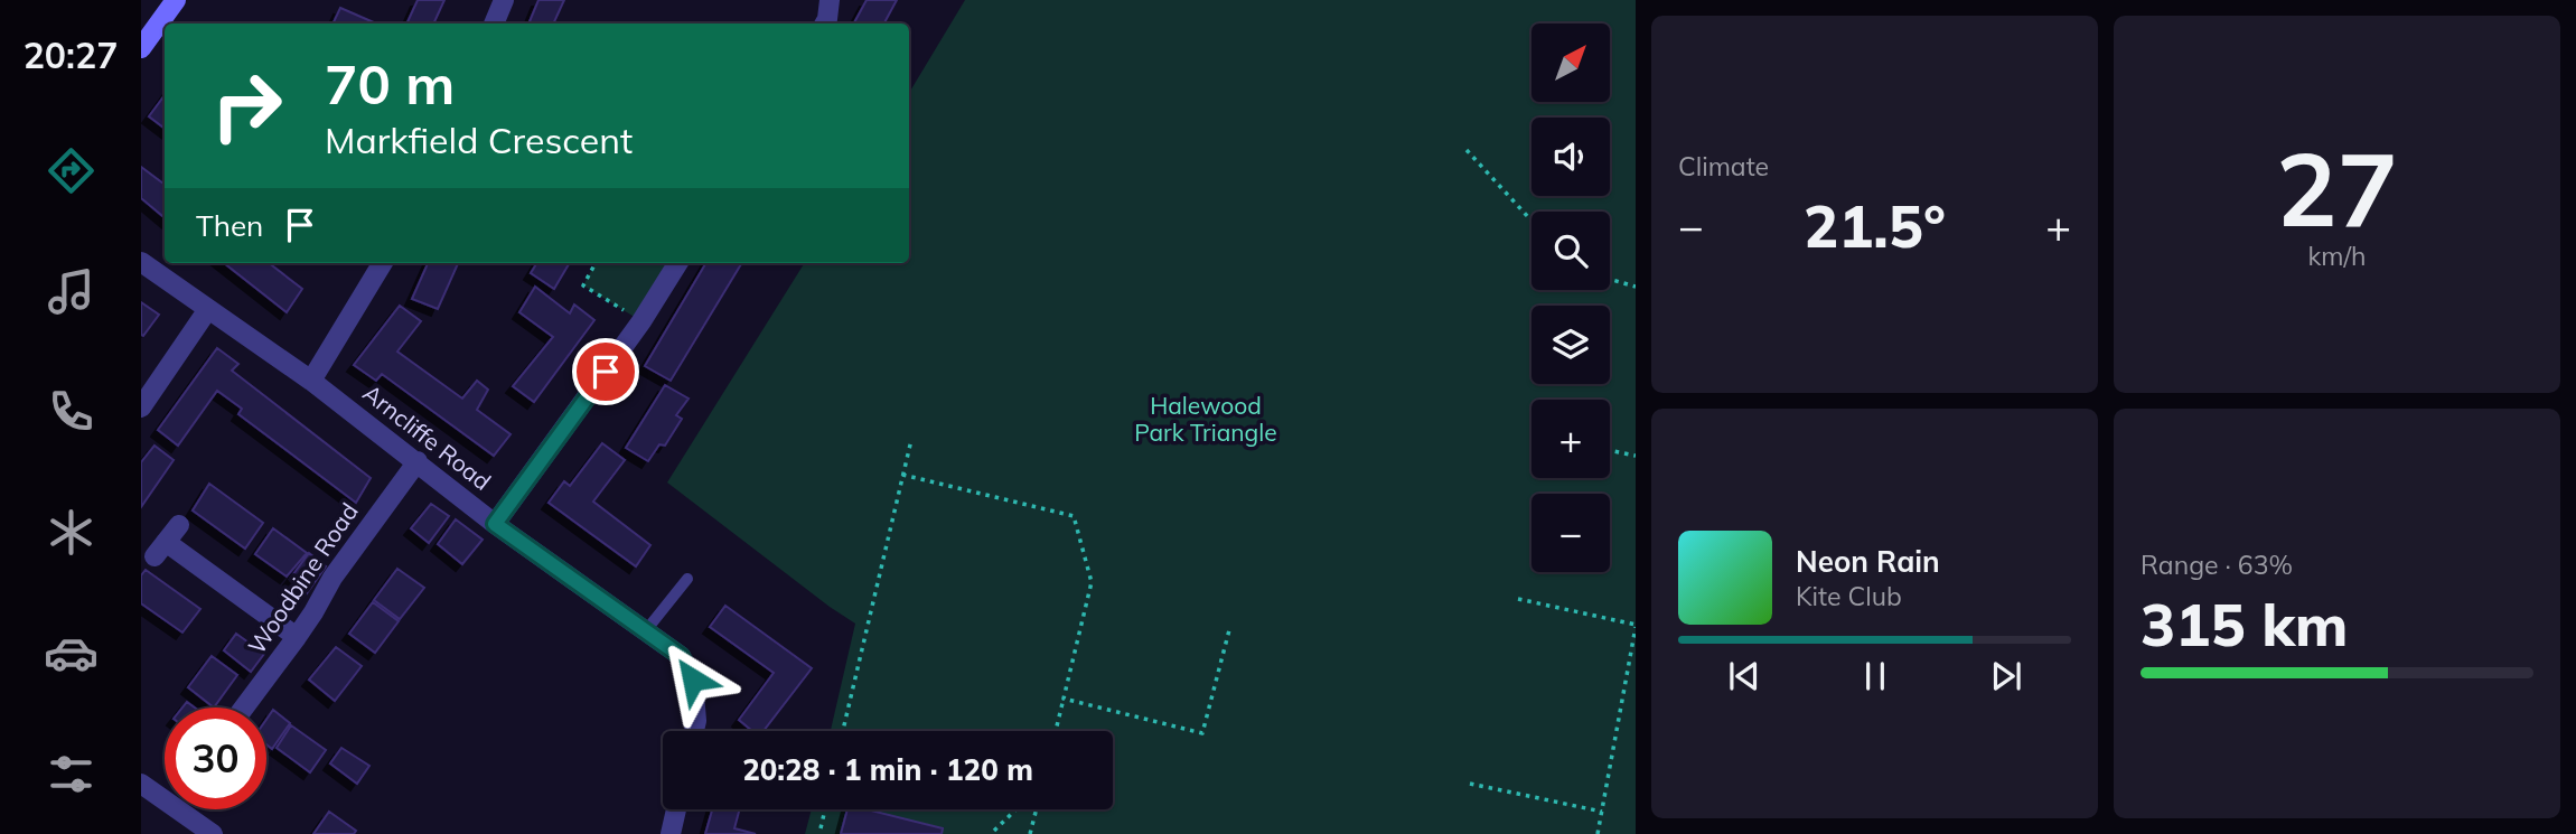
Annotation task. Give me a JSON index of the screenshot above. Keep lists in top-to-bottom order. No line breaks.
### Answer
{"streets":{"street":["Arncliffe Road","Woodbine Road"]},"crossings":[["Arncliffe Road","Woodbine Road"]],"parks":["Halewood Park Triangle"],"north":"top right","page":{"tabs":"20:27","tile":["Climate",["27","km/h"],["Range · 63%","315 km"]],"map_buttons":["+","−"],"turn":["70 m","Markfield Crescent"],"then":"Then","heat":["−","21.5°","+"],"song":["Neon Rain","Kite Club"],"limit":"30","trip":"20:28 · 1 min · 120 m"}}
